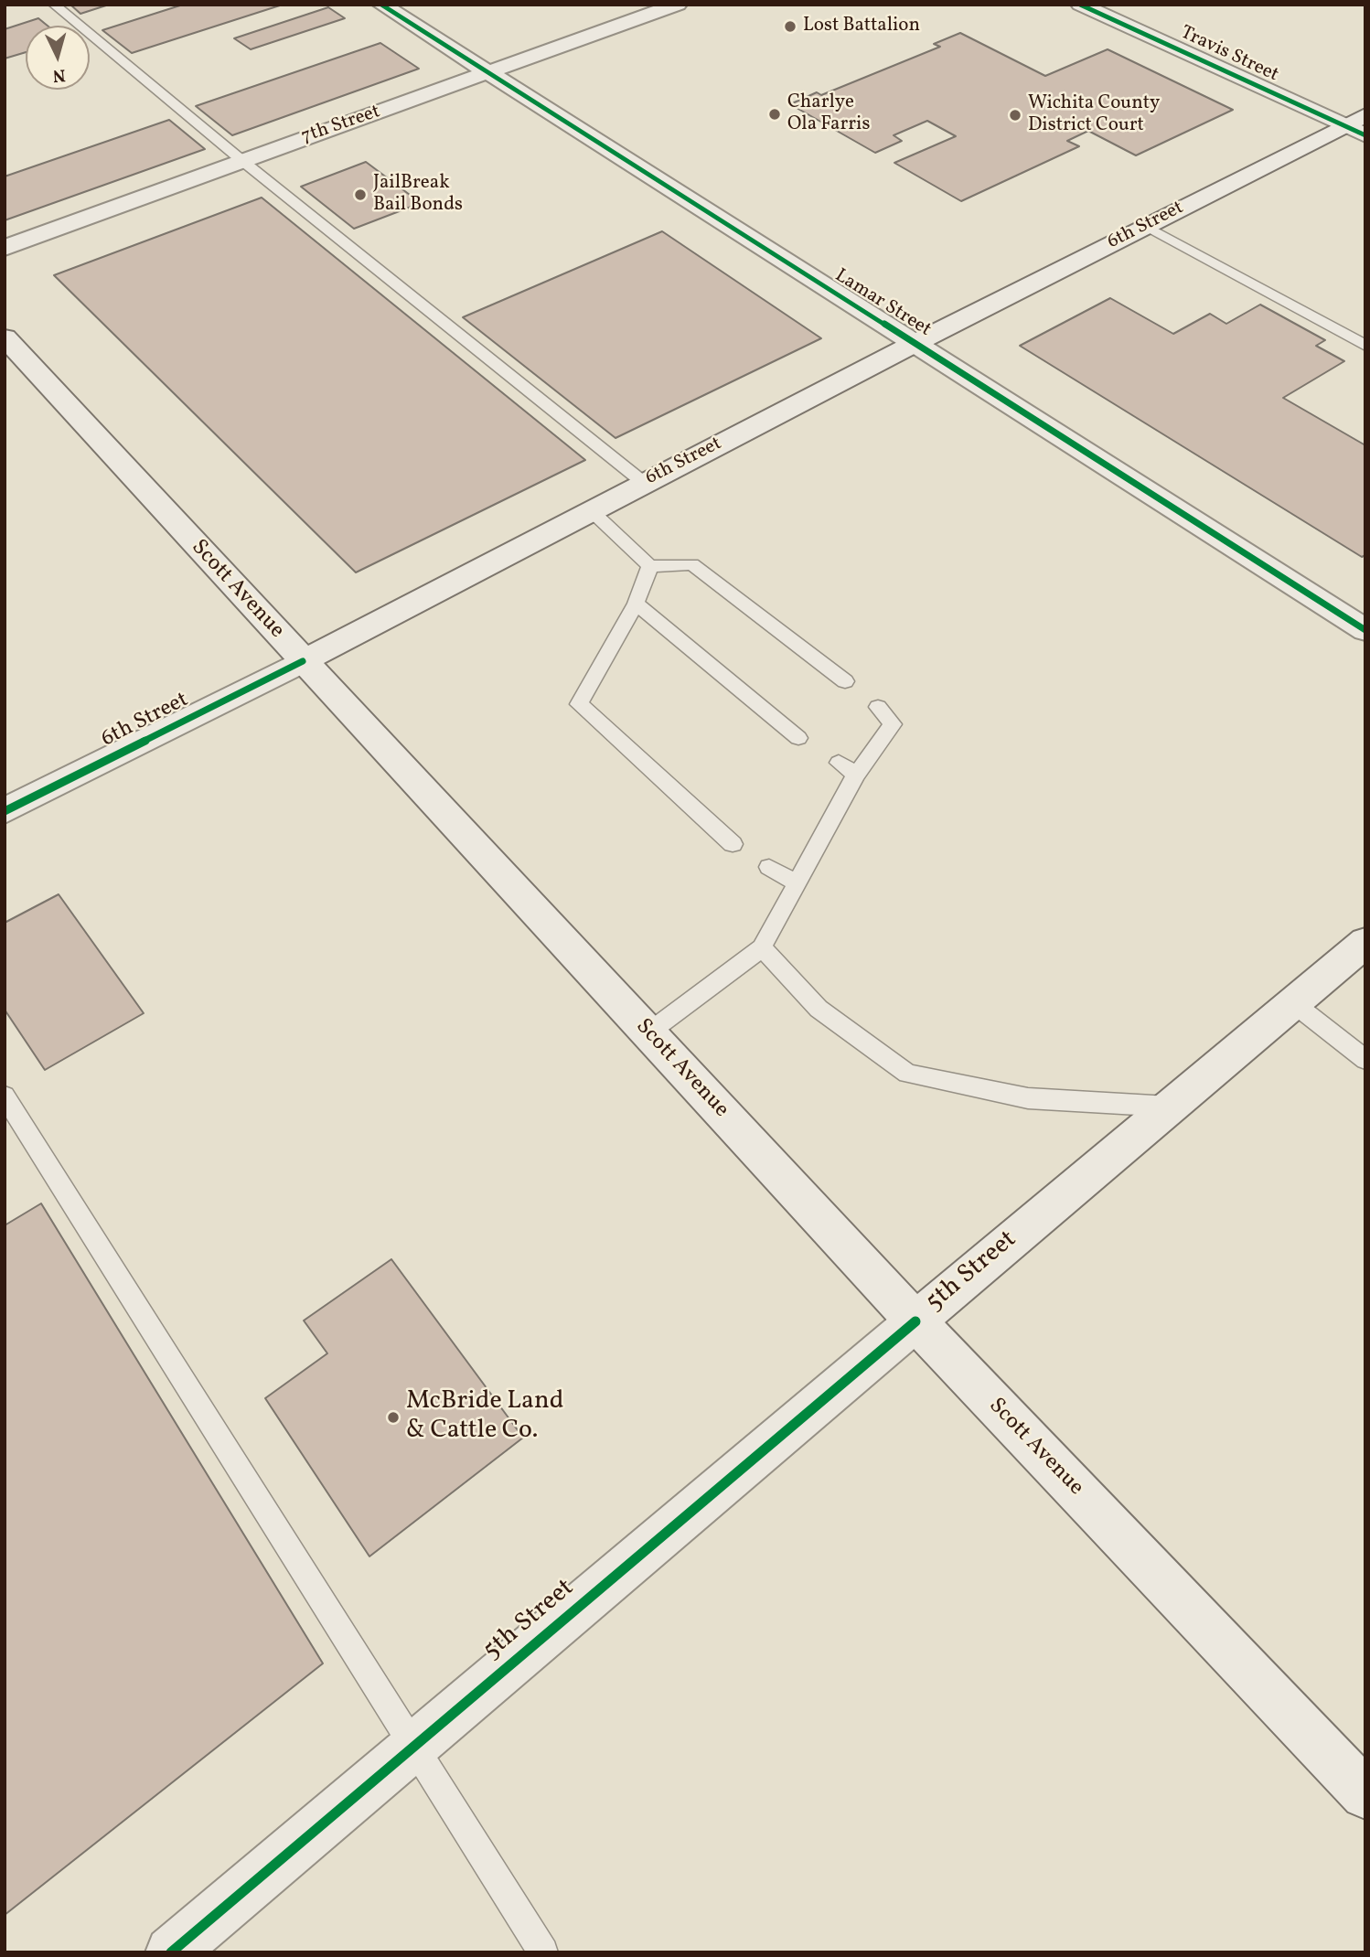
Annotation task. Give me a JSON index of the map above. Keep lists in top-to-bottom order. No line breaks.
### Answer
{"streets":{"street":["Travis Street","7th Street","6th Street","Lamar Street","Scott Avenue","5th Street"]},"crossings":[["Travis Street","6th Street"],["7th Street","Lamar Street"],["6th Street","Lamar Street"],["6th Street","Scott Avenue"],["Scott Avenue","5th Street"]],"places":["Lost Battalion","Charlye Ola Farris","Wichita County District Court","JailBreak Bail Bonds","McBride Land & Cattle Co."],"north":"bottom"}
